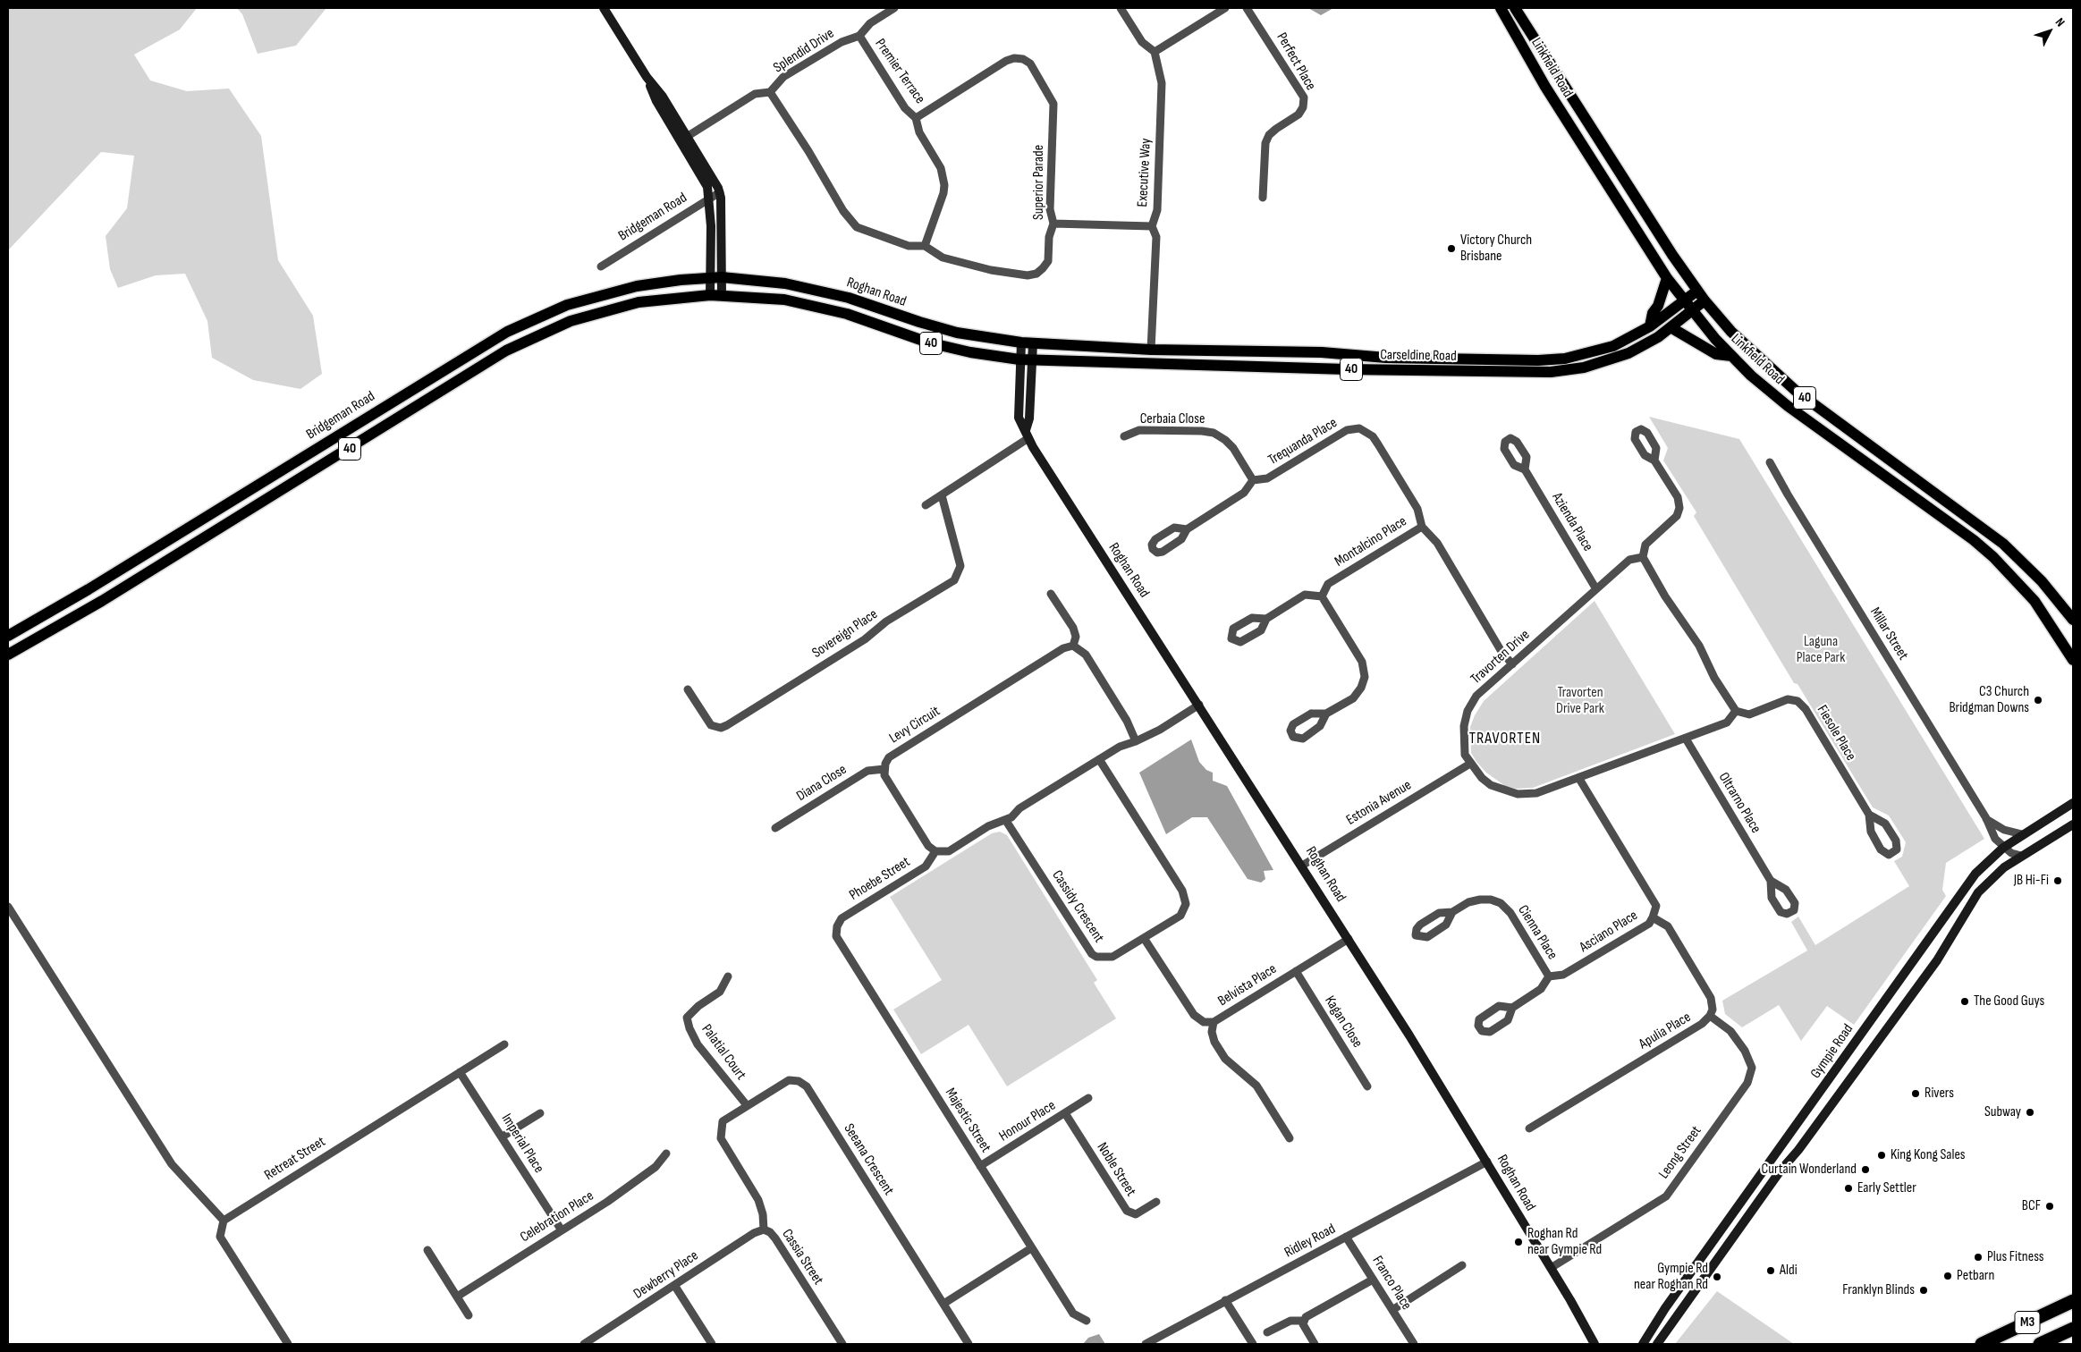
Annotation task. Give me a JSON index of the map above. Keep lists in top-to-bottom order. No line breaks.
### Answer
{"streets":{"highway":["M3"],"main road":["Linkfield Road","Bridgeman Road","Roghan Road","40","Carseldine Road"],"street":["Splendid Drive","Perfect Place","Premier Terrace","Executive Way","Superior Parade","Cerbaia Close","Trequanda Place","Azienda Place","Montalcino Place","Sovereign Place","Millar Street","Travorten Drive","Levy Circuit","Fiesole Place","Diana Close","Estonia Avenue","Oltrarno Place","Phoebe Street","Cassidy Crescent","Asciano Place","Cienna Place","Belvista Place","Kagan Close","Apulia Place","Gympie Road","Palatial Court","Majestic Street","Honour Place","Imperial Place","Leong Street","Retreat Street","Seeana Crescent","Noble Street","Celebration Place","Ridley Road","Cassia Street","Dewberry Place","Franco Place"]},"crossings":[["Splendid Drive","Premier Terrace"],["Splendid Drive","Superior Parade"],["Linkfield Road","40"],["Linkfield Road","Carseldine Road"],["Premier Terrace","Superior Parade"],["Executive Way","Carseldine Road"],["Bridgeman Road","Roghan Road"],["Roghan Road","40"],["Roghan Road","Carseldine Road"],["Roghan Road","Estonia Avenue"],["Roghan Road","Belvista Place"],["Roghan Road","Leong Street"],["Roghan Road","Ridley Road"],["40","Carseldine Road"],["Cerbaia Close","Trequanda Place"],["Trequanda Place","Montalcino Place"],["Azienda Place","Travorten Drive"],["Montalcino Place","Travorten Drive"],["Millar Street","Gympie Road"],["Travorten Drive","Fiesole Place"],["Travorten Drive","Estonia Avenue"],["Travorten Drive","Oltrarno Place"],["Travorten Drive","Asciano Place"],["Levy Circuit","Diana Close"],["Phoebe Street","Majestic Street"],["Asciano Place","Cienna Place"],["Asciano Place","Apulia Place"],["Belvista Place","Kagan Close"],["Apulia Place","Leong Street"],["Palatial Court","Seeana Crescent"],["Majestic Street","Honour Place"],["Honour Place","Noble Street"],["Imperial Place","Retreat Street"],["Imperial Place","Celebration Place"],["Seeana Crescent","Cassia Street"],["Ridley Road","Franco Place"],["Cassia Street","Dewberry Place"]],"districts":["TRAVORTEN"],"parks":["Laguna Place Park","Travorten Drive Park"],"places":["Victory Church Brisbane","C3 Church Bridgman Downs","JB Hi-Fi","The Good Guys","Rivers","Subway","King Kong Sales","Curtain Wonderland","Early Settler","BCF","Roghan Rd near Gympie Rd","Plus Fitness","Aldi","Petbarn","Gympie Rd near Roghan Rd","Franklyn Blinds"],"north":"top right"}
